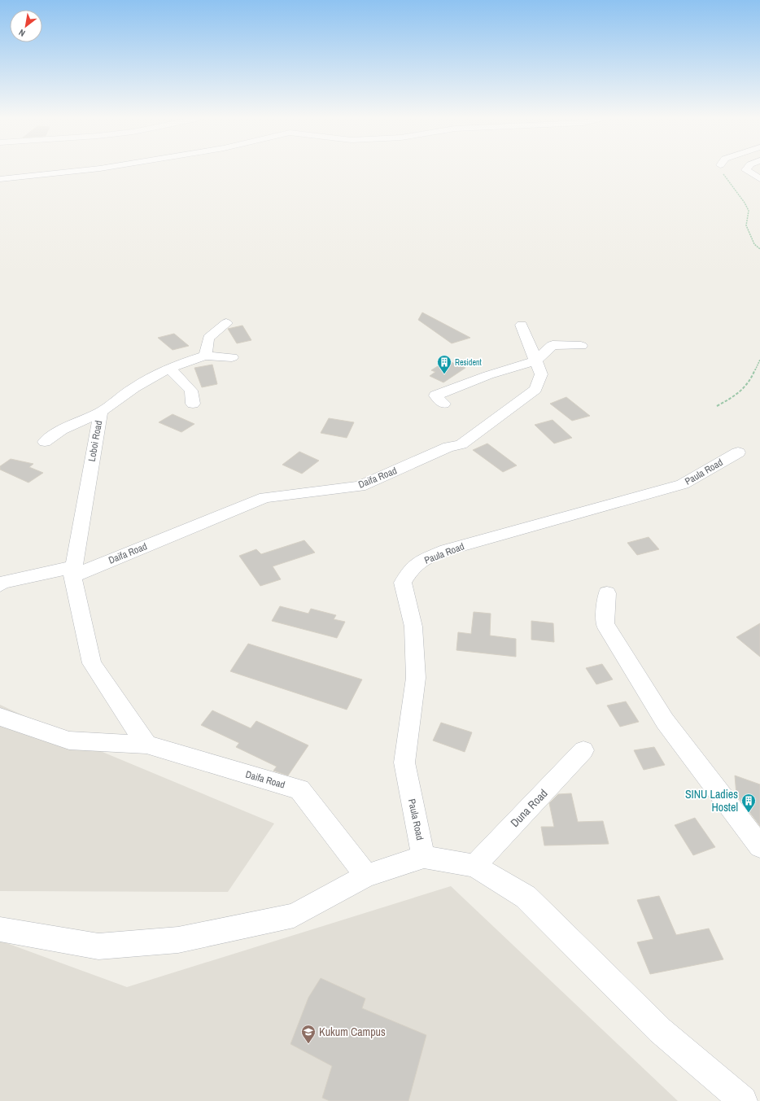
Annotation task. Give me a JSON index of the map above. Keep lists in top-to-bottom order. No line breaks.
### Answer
{"streets":{"street":["Loboi Road","Paula Road","Daifa Road","Duna Road"]},"crossings":[["Loboi Road","Daifa Road"]],"places":{"building":["Resident","SINU Ladies Hostel"],"school or university":["Kukum Campus"]},"north":"bottom left"}
